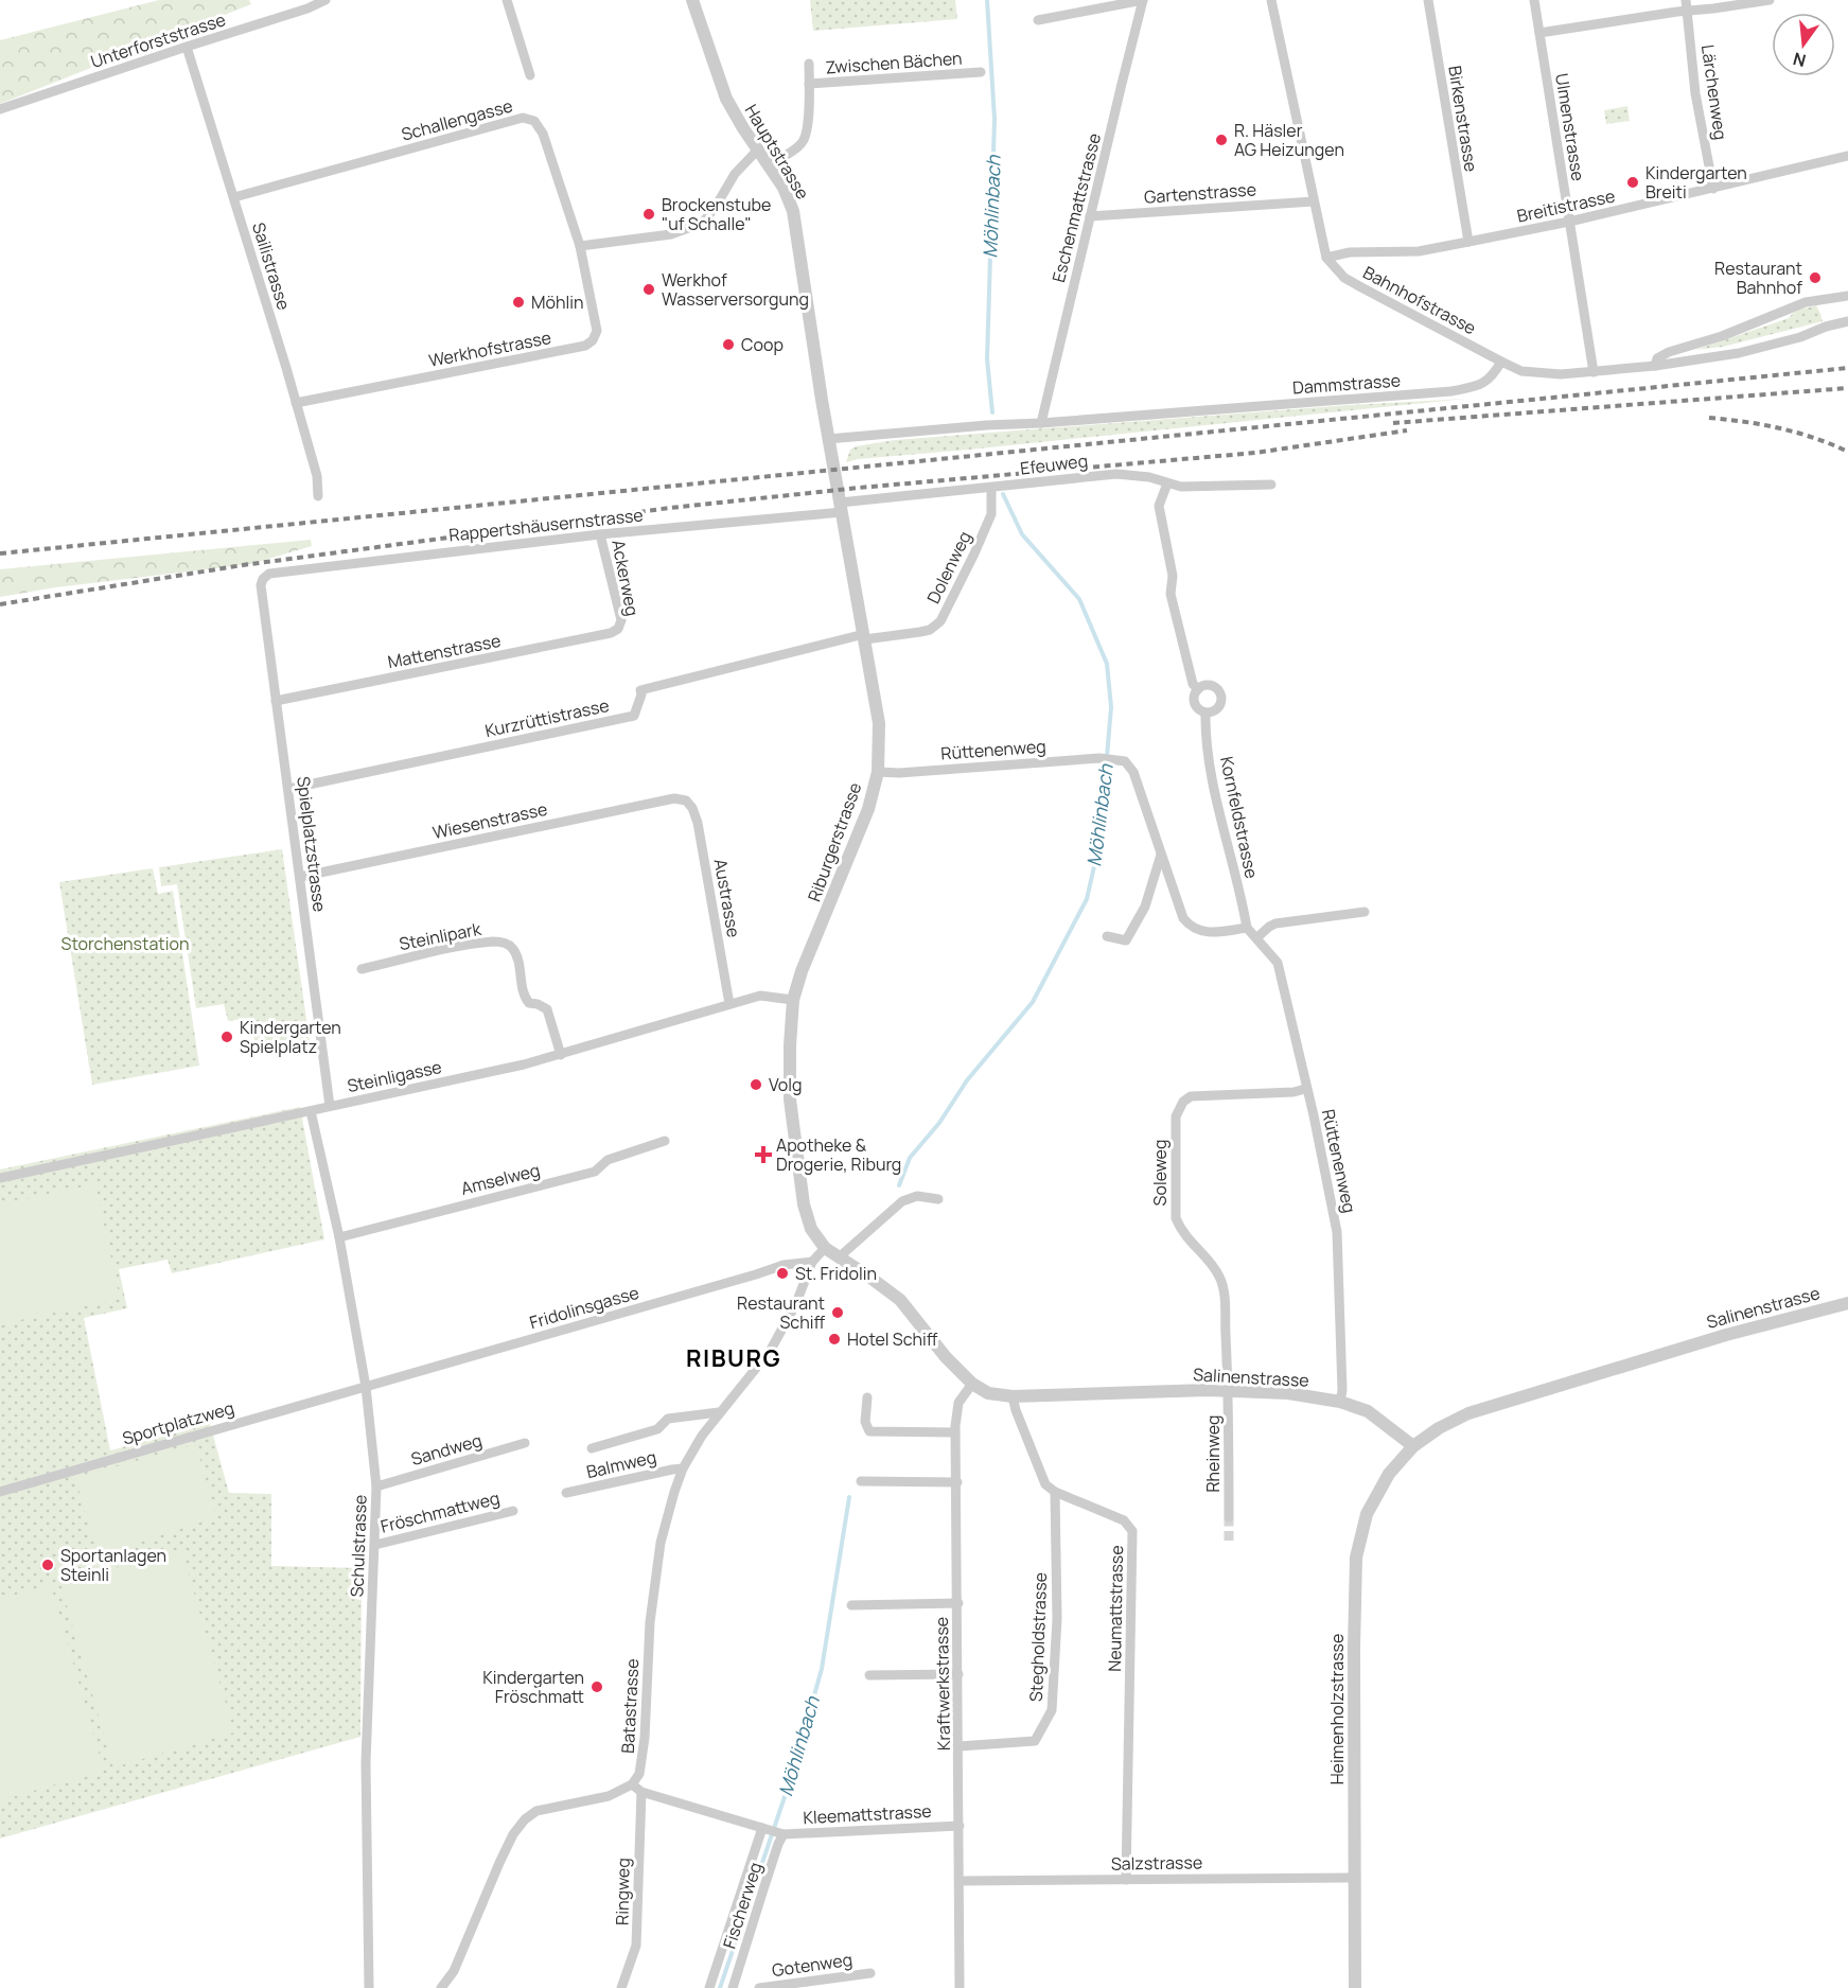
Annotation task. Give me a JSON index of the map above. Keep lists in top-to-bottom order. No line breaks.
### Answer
{"streets":{"street":["Unterforststrasse","Zwischen Bächen","Lärchenweg","Birkenstrasse","Schallengasse","Ulmenstrasse","Hauptstrasse","Gartenstrasse","Breitistrasse","Eschenmattstrasse","Sailistrasse","Bahnhofstrasse","Werkhofstrasse","Dammstrasse","Efeuweg","Rappertshäusernstrasse","Dolenweg","Ackerweg","Mattenstrasse","Kurzrüttistrasse","Rüttenenweg","Kornfeldstrasse","Wiesenstrasse","Riburgerstrasse","Spielplatzstrasse","Austrasse","Steinlipark","Steinligasse","Soleweg","Amselweg","Fridolinsgasse","Salinenstrasse","Sportplatzweg","Sandweg","Rheinweg","Balmweg","Fröschmattweg","Schulstrasse","Neumattstrasse","Stegholdstrasse","Kraftwerkstrasse","Batastrasse","Heimenholzstrasse","Kleemattstrasse","Salzstrasse","Ringweg","Fischerweg","Gotenweg"]},"crossings":[["Unterforststrasse","Sailistrasse"],["Lärchenweg","Breitistrasse"],["Birkenstrasse","Breitistrasse"],["Schallengasse","Sailistrasse"],["Schallengasse","Werkhofstrasse"],["Ulmenstrasse","Breitistrasse"],["Hauptstrasse","Dammstrasse"],["Hauptstrasse","Riburgerstrasse"],["Gartenstrasse","Eschenmattstrasse"],["Breitistrasse","Bahnhofstrasse"],["Eschenmattstrasse","Dammstrasse"],["Sailistrasse","Werkhofstrasse"],["Bahnhofstrasse","Dammstrasse"],["Dammstrasse","Riburgerstrasse"],["Efeuweg","Rappertshäusernstrasse"],["Efeuweg","Dolenweg"],["Efeuweg","Kornfeldstrasse"],["Efeuweg","Riburgerstrasse"],["Rappertshäusernstrasse","Ackerweg"],["Rappertshäusernstrasse","Riburgerstrasse"],["Rappertshäusernstrasse","Spielplatzstrasse"],["Dolenweg","Kurzrüttistrasse"],["Dolenweg","Riburgerstrasse"],["Ackerweg","Mattenstrasse"],["Mattenstrasse","Spielplatzstrasse"],["Kurzrüttistrasse","Riburgerstrasse"],["Kurzrüttistrasse","Spielplatzstrasse"],["Rüttenenweg","Kornfeldstrasse"],["Rüttenenweg","Riburgerstrasse"],["Rüttenenweg","Soleweg"],["Rüttenenweg","Salinenstrasse"],["Wiesenstrasse","Spielplatzstrasse"],["Wiesenstrasse","Austrasse"],["Riburgerstrasse","Steinligasse"],["Riburgerstrasse","Salinenstrasse"],["Riburgerstrasse","Batastrasse"],["Spielplatzstrasse","Steinligasse"],["Austrasse","Steinligasse"],["Steinlipark","Steinligasse"],["Steinligasse","Schulstrasse"],["Soleweg","Salinenstrasse"],["Soleweg","Rheinweg"],["Amselweg","Schulstrasse"],["Fridolinsgasse","Sportplatzweg"],["Fridolinsgasse","Schulstrasse"],["Fridolinsgasse","Batastrasse"],["Salinenstrasse","Rheinweg"],["Salinenstrasse","Kraftwerkstrasse"],["Salinenstrasse","Batastrasse"],["Salinenstrasse","Heimenholzstrasse"],["Sportplatzweg","Schulstrasse"],["Sandweg","Schulstrasse"],["Balmweg","Batastrasse"],["Fröschmattweg","Schulstrasse"],["Neumattstrasse","Stegholdstrasse"],["Neumattstrasse","Salzstrasse"],["Stegholdstrasse","Kraftwerkstrasse"],["Kraftwerkstrasse","Kleemattstrasse"],["Kraftwerkstrasse","Salzstrasse"],["Batastrasse","Kleemattstrasse"],["Heimenholzstrasse","Salzstrasse"],["Kleemattstrasse","Ringweg"],["Kleemattstrasse","Fischerweg"]],"districts":["RIBURG"],"water":["Möhlinbach"],"parks":["Storchenstation"],"places":{"other":["R. Häsler AG Heizungen","Kindergarten Breiti","Brockenstube \"uf Schalle\"","Restaurant Bahnhof","Werkhof Wasserversorgung","Möhlin","Coop","Kindergarten Spielplatz","Volg","St. Fridolin","Restaurant Schiff","Hotel Schiff","Sportanlagen Steinli","Kindergarten Fröschmatt"],"health":["Apotheke & Drogerie, Riburg"]},"north":"bottom"}
